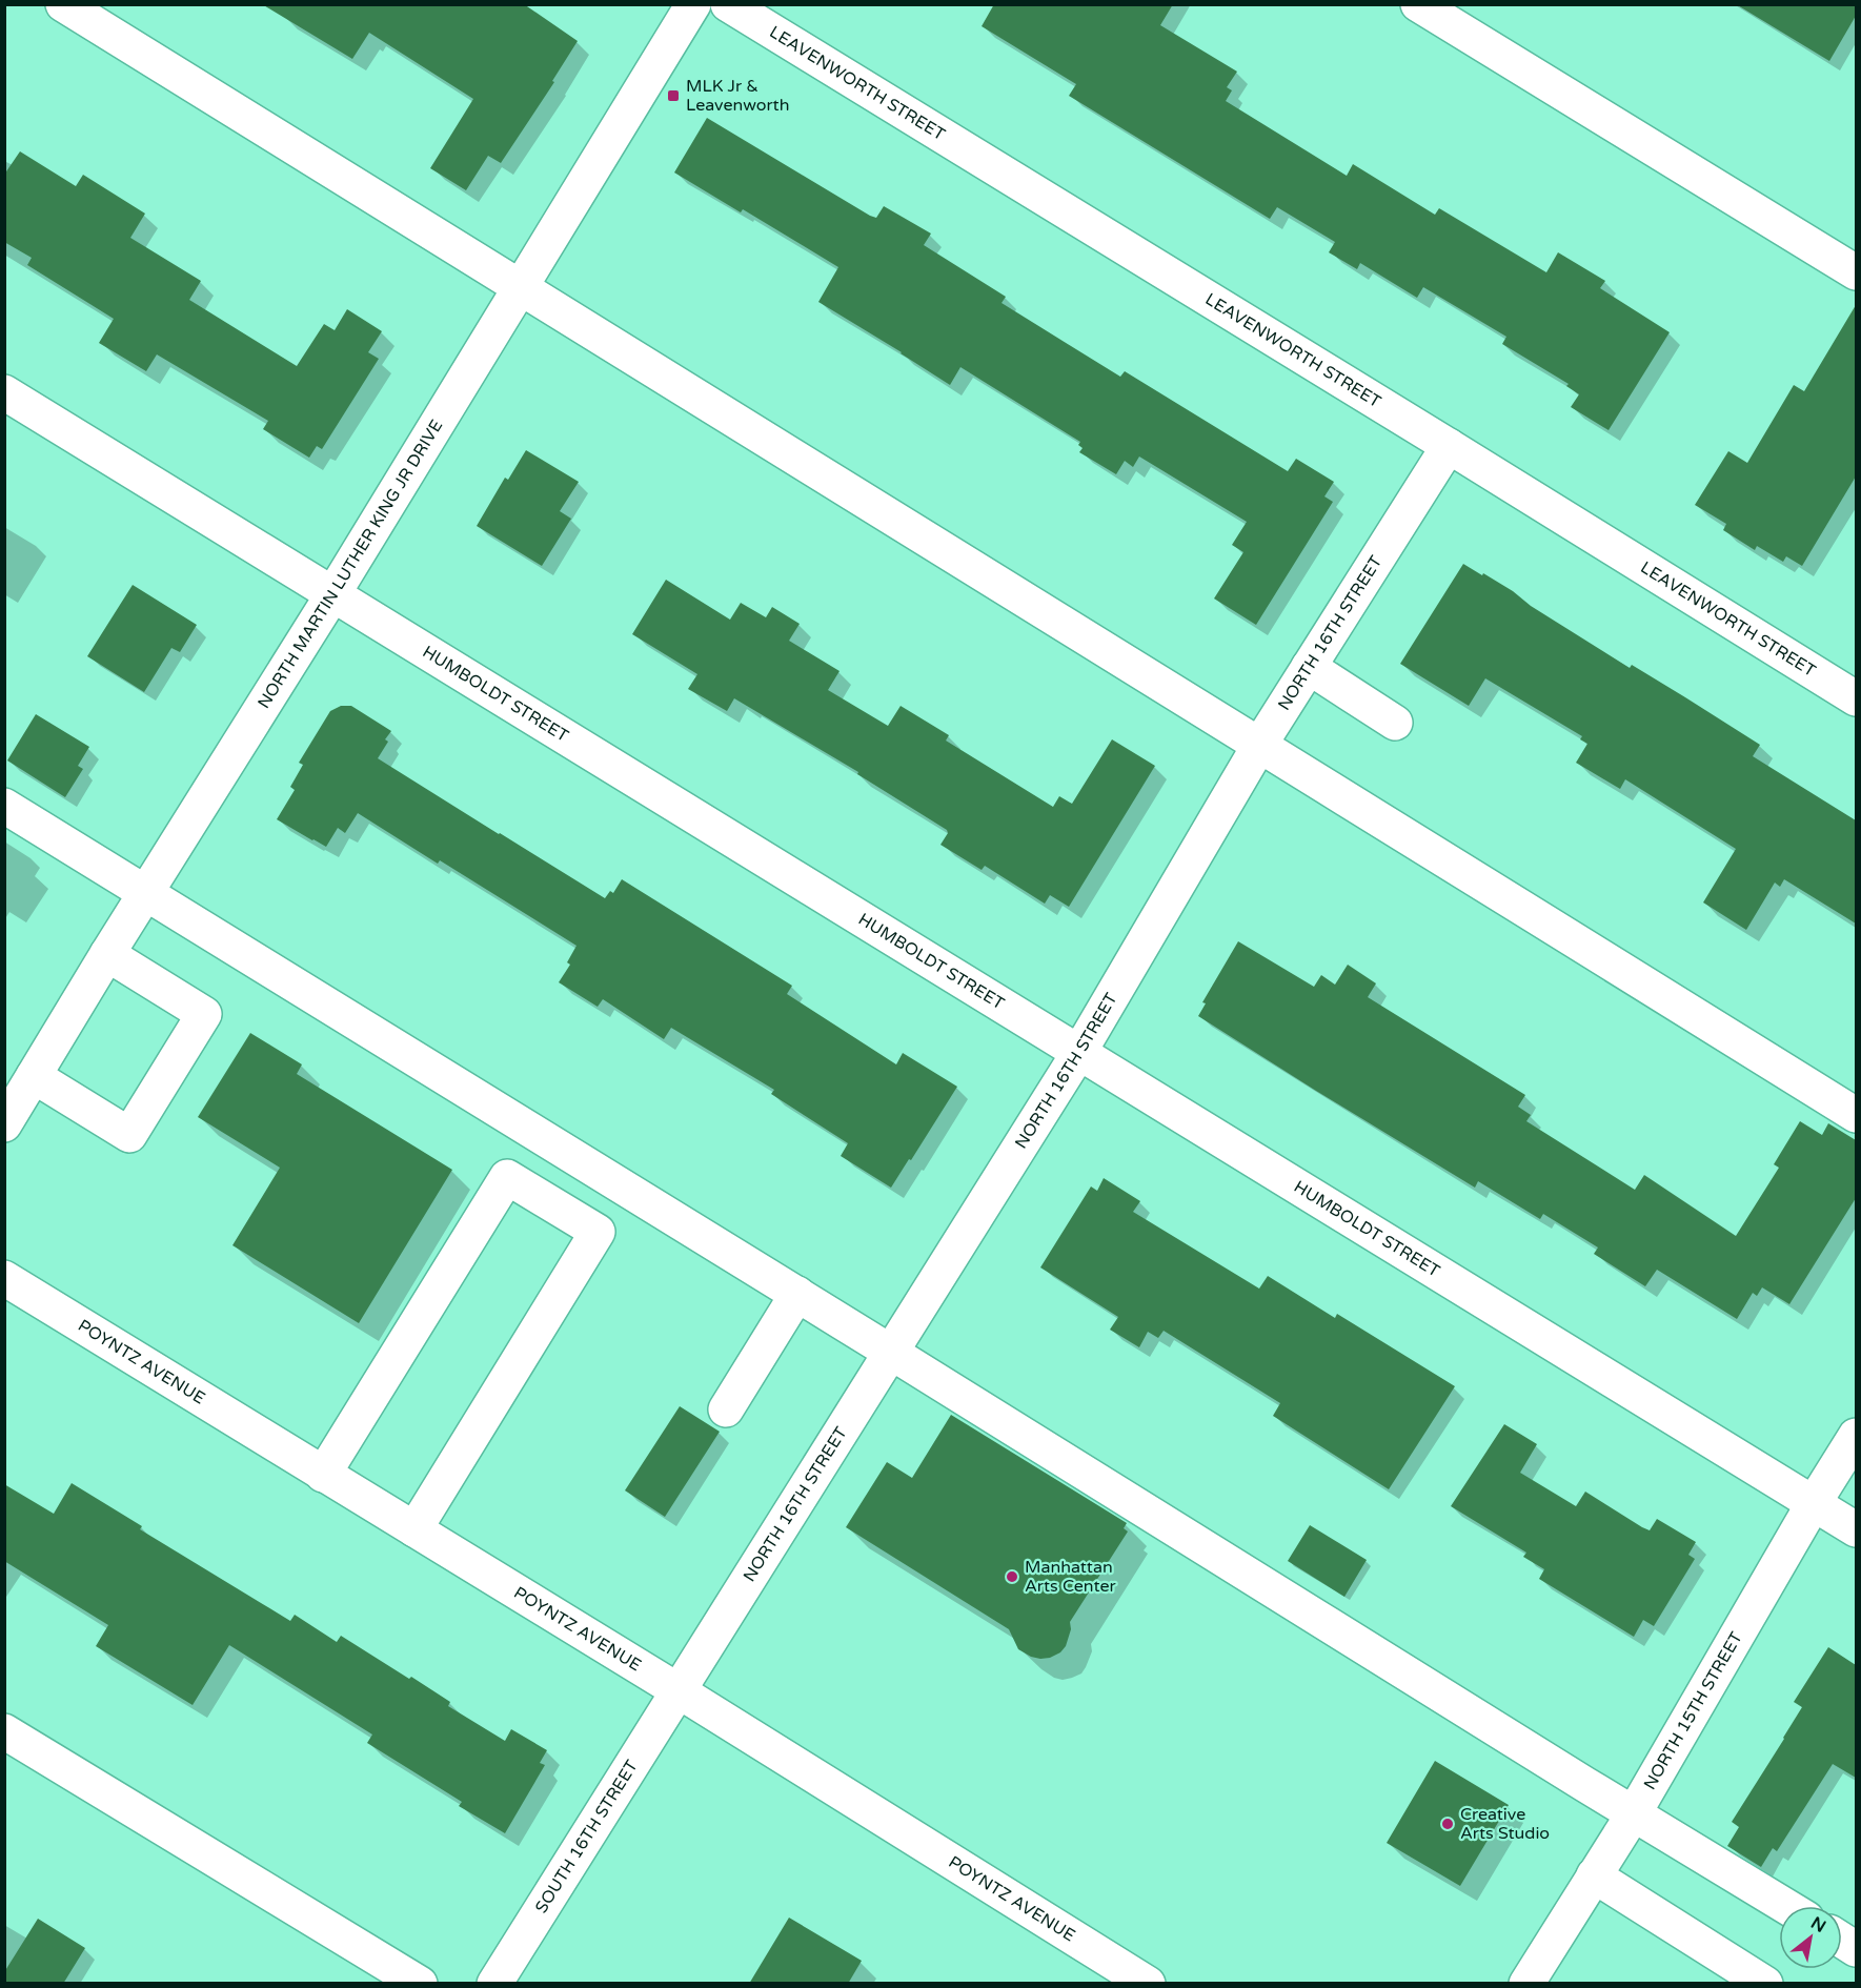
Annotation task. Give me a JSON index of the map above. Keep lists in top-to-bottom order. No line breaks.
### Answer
{"streets":{"street":["LEAVENWORTH STREET","NORTH MARTIN LUTHER KING JR DRIVE","NORTH 16TH STREET","HUMBOLDT STREET","POYNTZ AVENUE","NORTH 15TH STREET","SOUTH 16TH STREET"]},"crossings":[["LEAVENWORTH STREET","NORTH 16TH STREET"],["NORTH MARTIN LUTHER KING JR DRIVE","HUMBOLDT STREET"],["NORTH 16TH STREET","HUMBOLDT STREET"],["NORTH 16TH STREET","POYNTZ AVENUE"],["NORTH 16TH STREET","SOUTH 16TH STREET"],["HUMBOLDT STREET","NORTH 15TH STREET"],["POYNTZ AVENUE","SOUTH 16TH STREET"]],"places":{"transit":["MLK Jr & Leavenworth"],"other":["Manhattan Arts Center","Creative Arts Studio"]},"north":"top right"}
